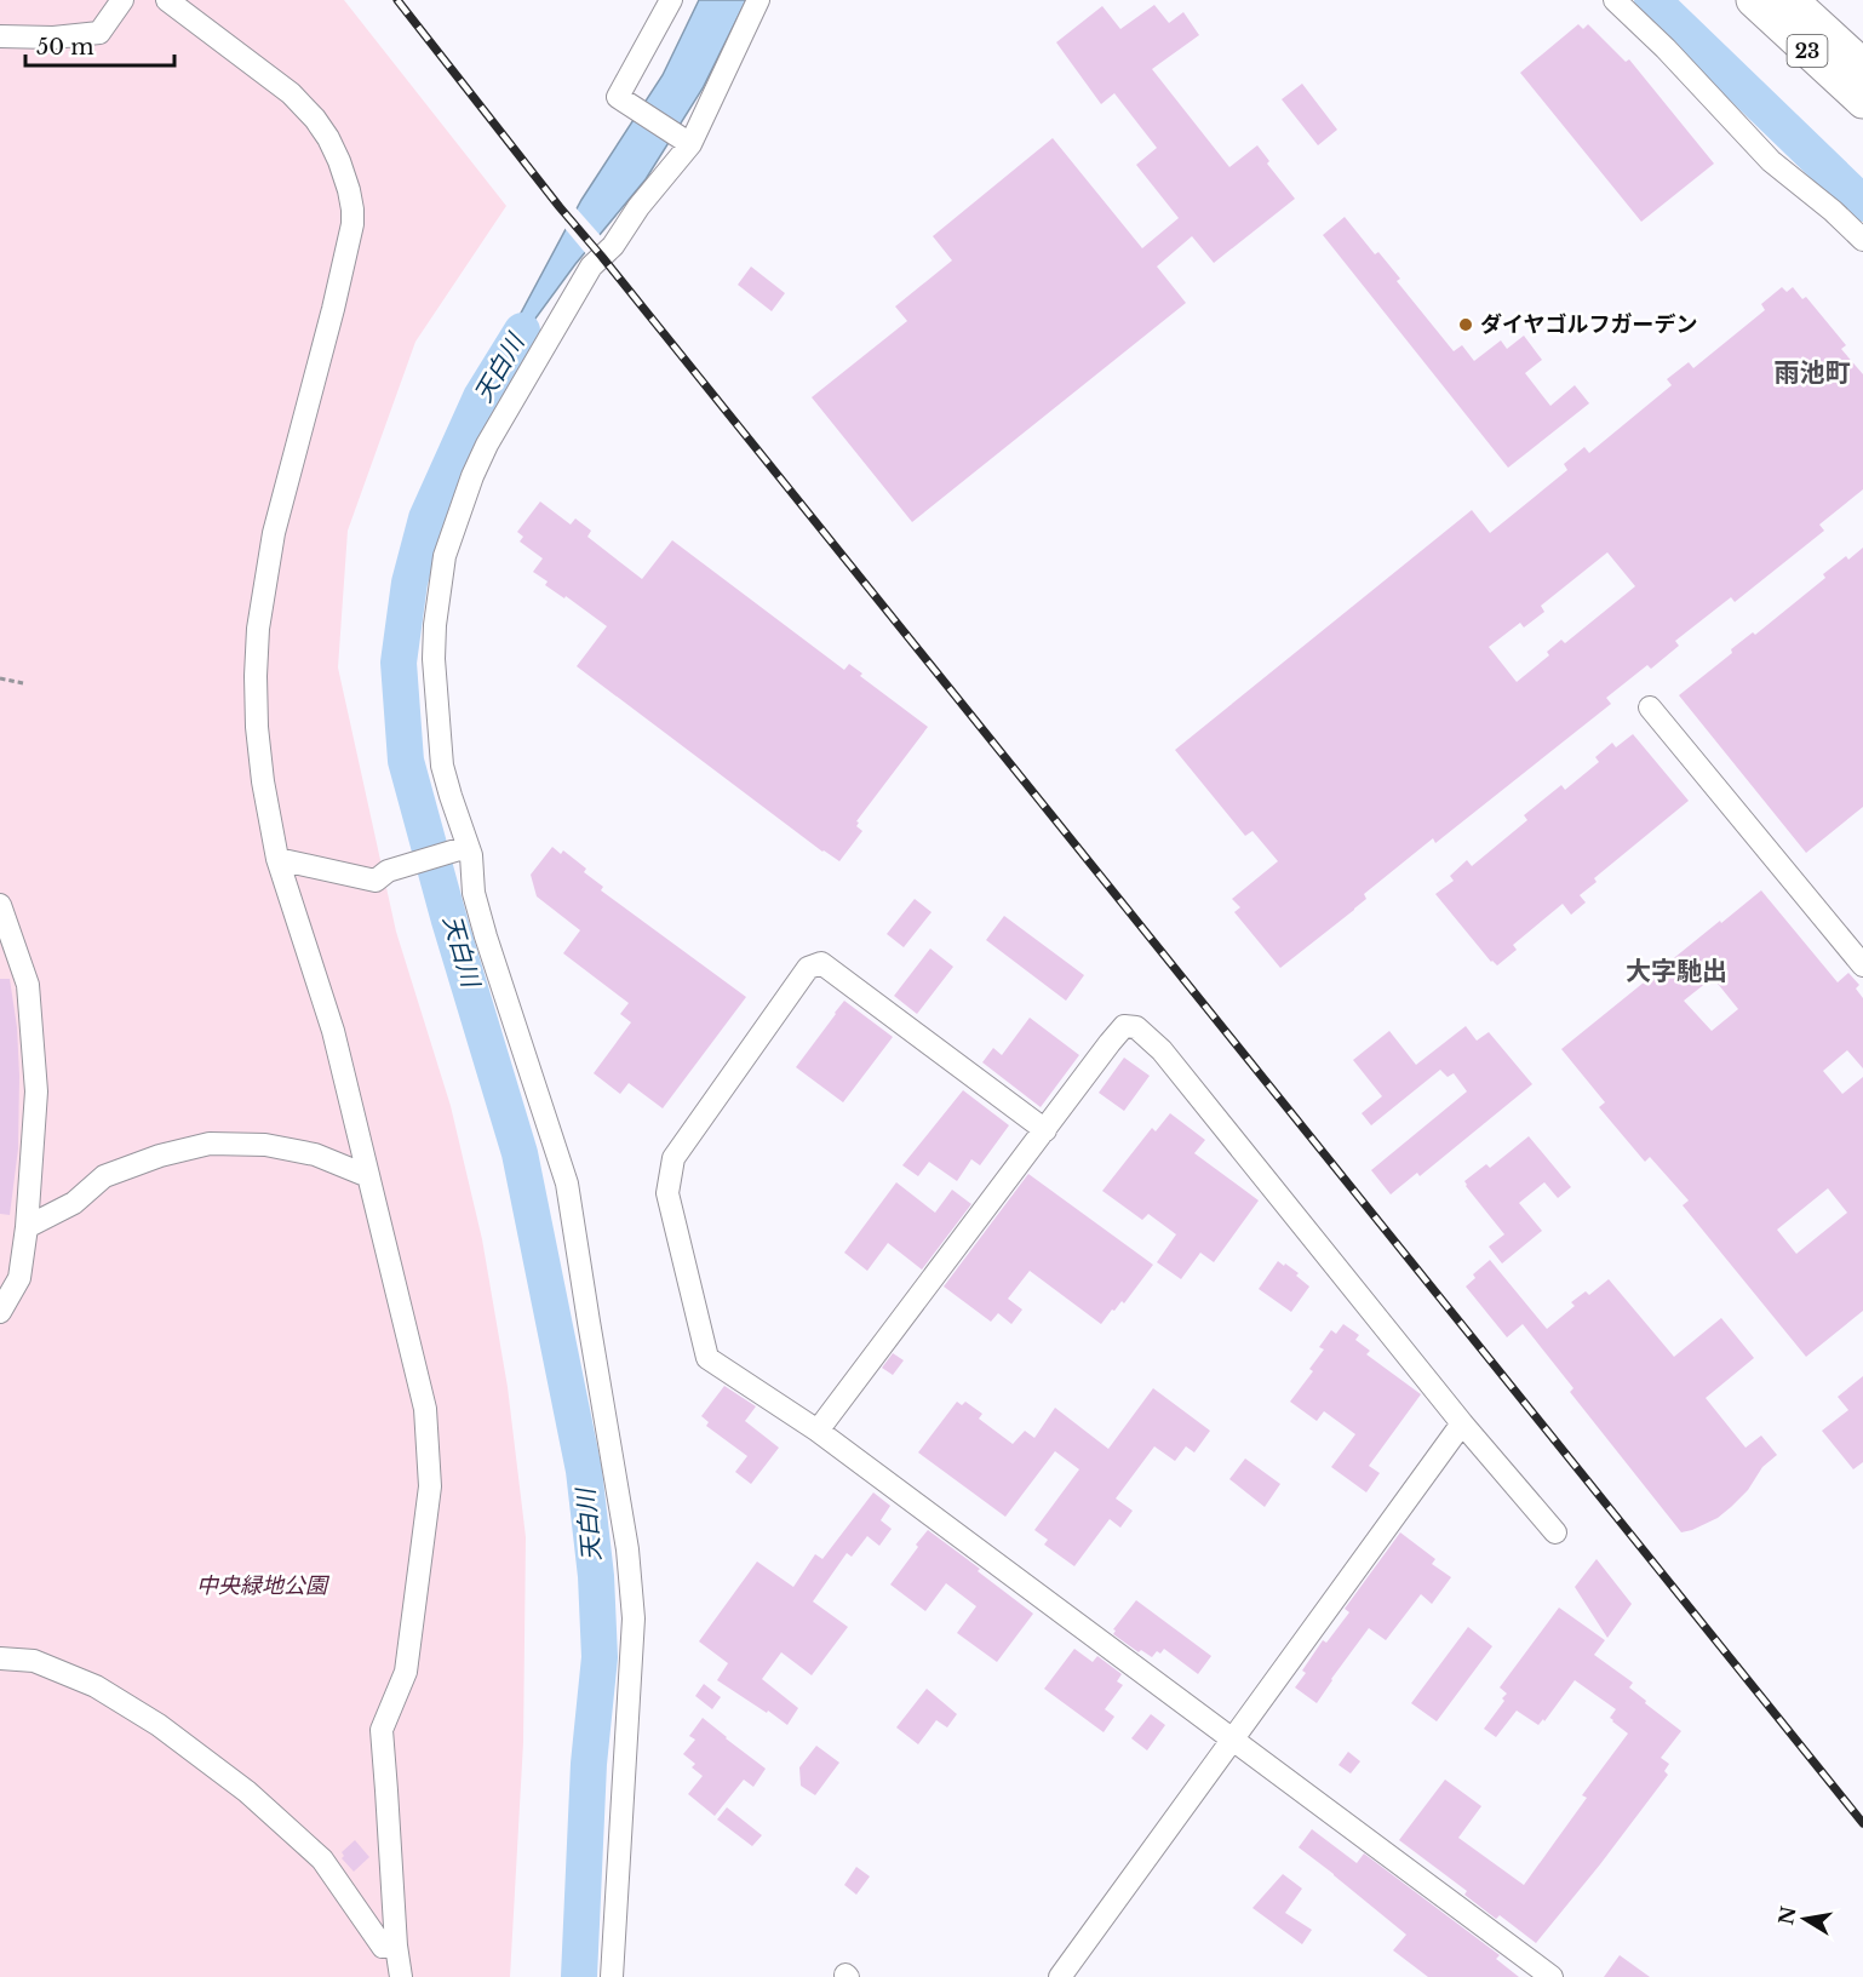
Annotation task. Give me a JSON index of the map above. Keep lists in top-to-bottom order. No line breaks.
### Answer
{"streets":{"highway":["23"]},"districts":["雨池町","大字馳出"],"water":["天白川"],"parks":["中央緑地公園"],"places":["ダイヤゴルフガーデン"],"scale_bar":"50 m","north":"left"}
